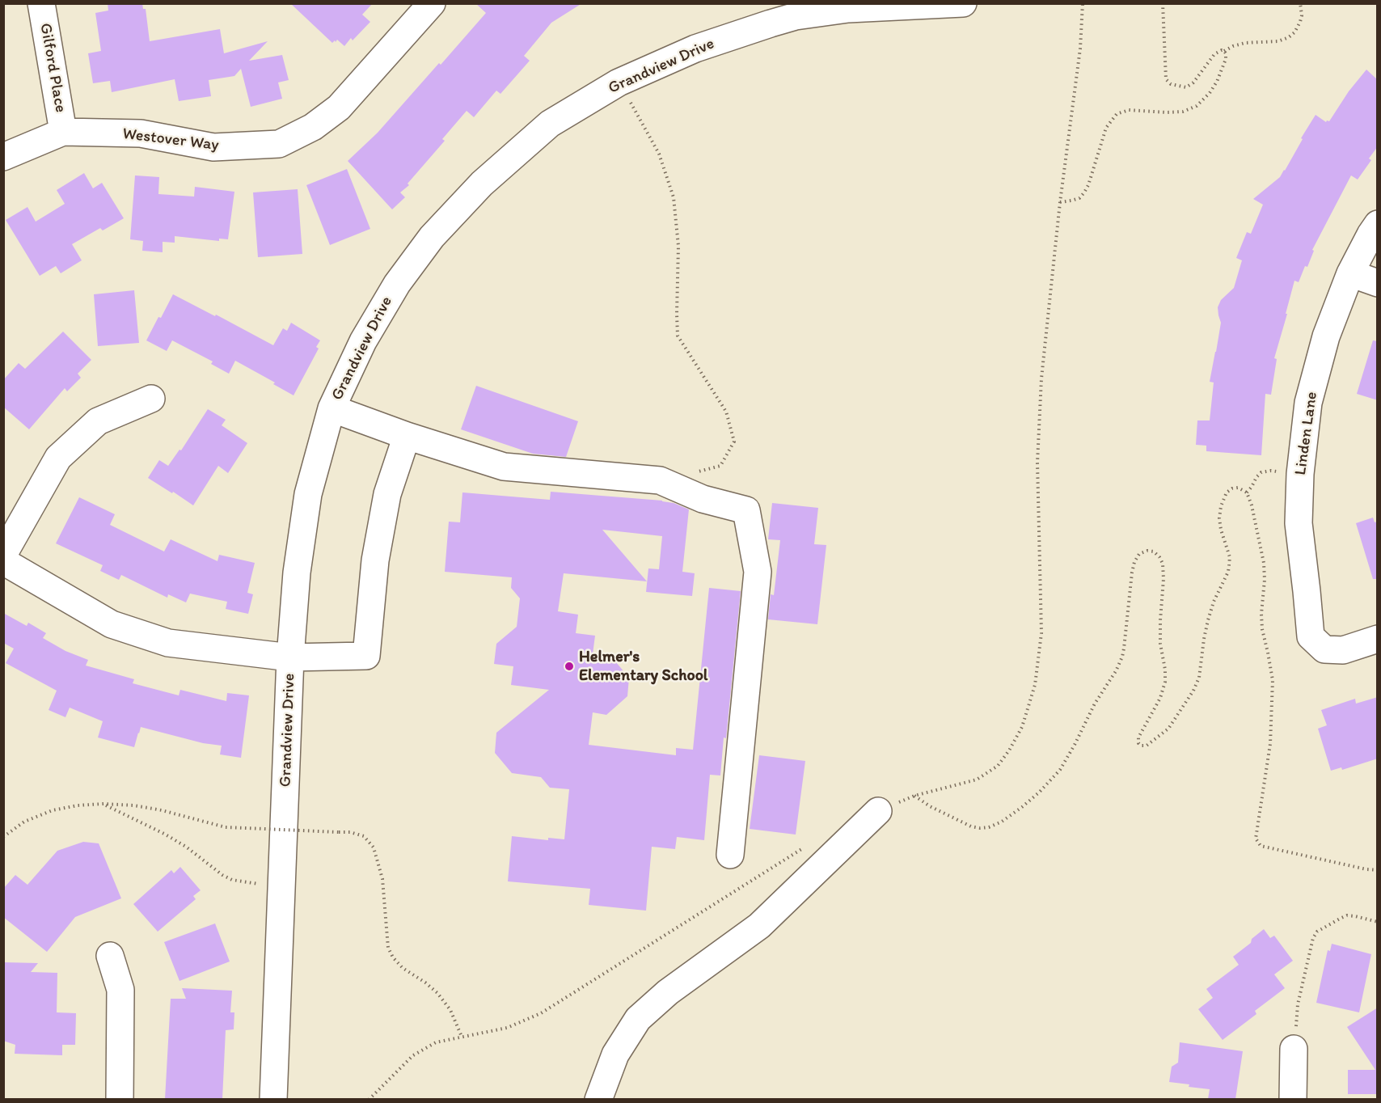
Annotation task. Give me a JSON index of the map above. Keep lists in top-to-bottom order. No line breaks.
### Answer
{"streets":{"street":["Grandview Drive","Gilford Place","Westover Way","Linden Lane"]},"crossings":[["Gilford Place","Westover Way"]],"places":["Helmer's Elementary School"]}
